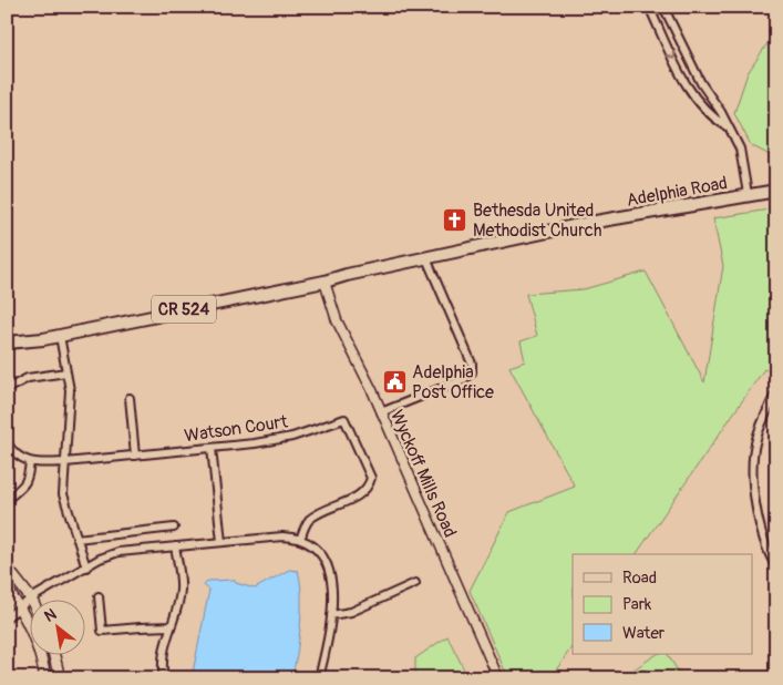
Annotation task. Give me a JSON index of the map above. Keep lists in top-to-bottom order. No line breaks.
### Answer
{"streets":{"main road":["Adelphia Road","CR 524"],"street":["Watson Court","Wyckoff Mills Road"]},"crossings":[["Adelphia Road","CR 524"],["Adelphia Road","Wyckoff Mills Road"],["CR 524","Wyckoff Mills Road"]],"places":{"church":["Bethesda United Methodist Church"],"public building":["Adelphia Post Office"]},"legend":["Road","Park","Water"],"north":"top left"}
